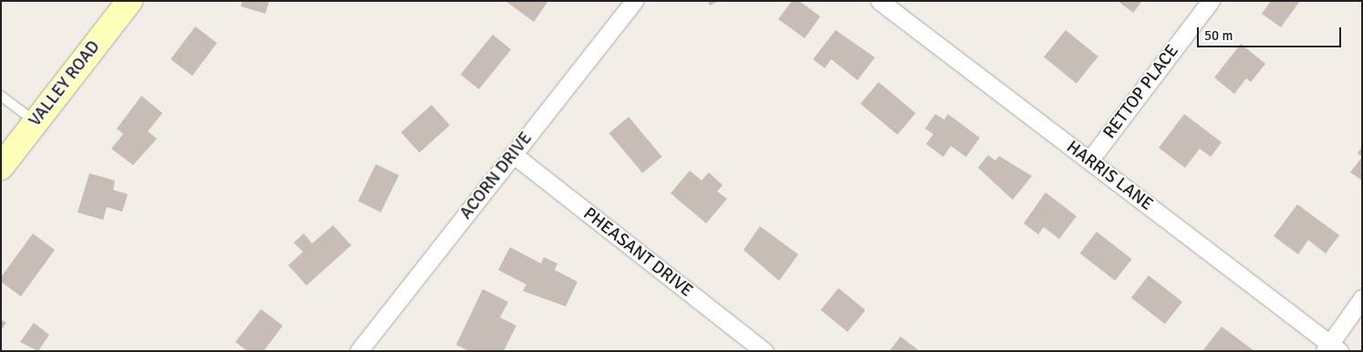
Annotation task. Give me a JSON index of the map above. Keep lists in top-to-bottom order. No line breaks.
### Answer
{"streets":{"street":["VALLEY ROAD","RETTOP PLACE","ACORN DRIVE","HARRIS LANE","PHEASANT DRIVE"]},"crossings":[["RETTOP PLACE","HARRIS LANE"],["ACORN DRIVE","PHEASANT DRIVE"]],"scale_bar":"50 m"}
